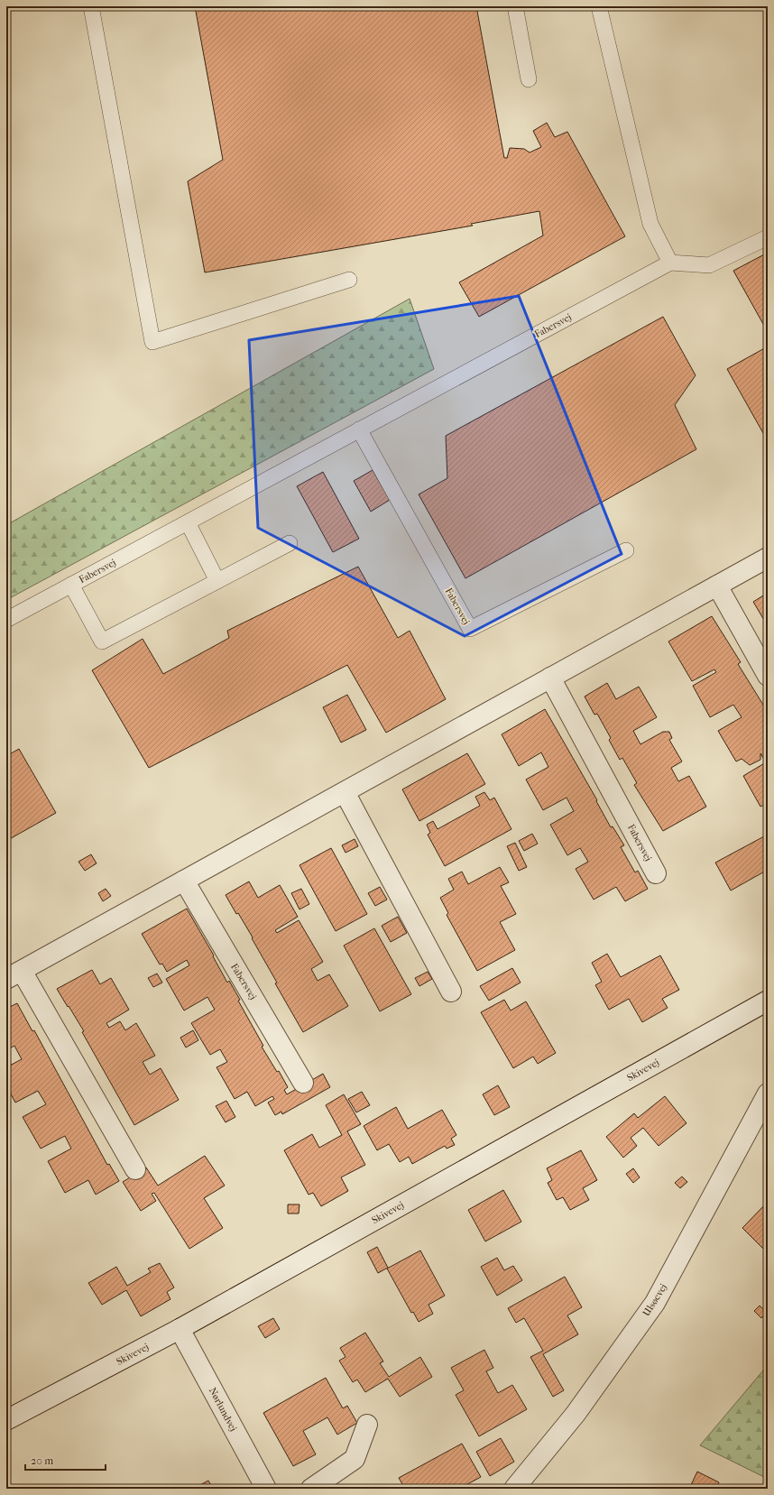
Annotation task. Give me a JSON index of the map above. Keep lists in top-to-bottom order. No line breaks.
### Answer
{"streets":{"street":["Fabersvej","Skivevej","Ulsøevej","Nørlundvej"]},"crossings":[["Skivevej","Nørlundvej"]],"scale_bar":"20 m"}
